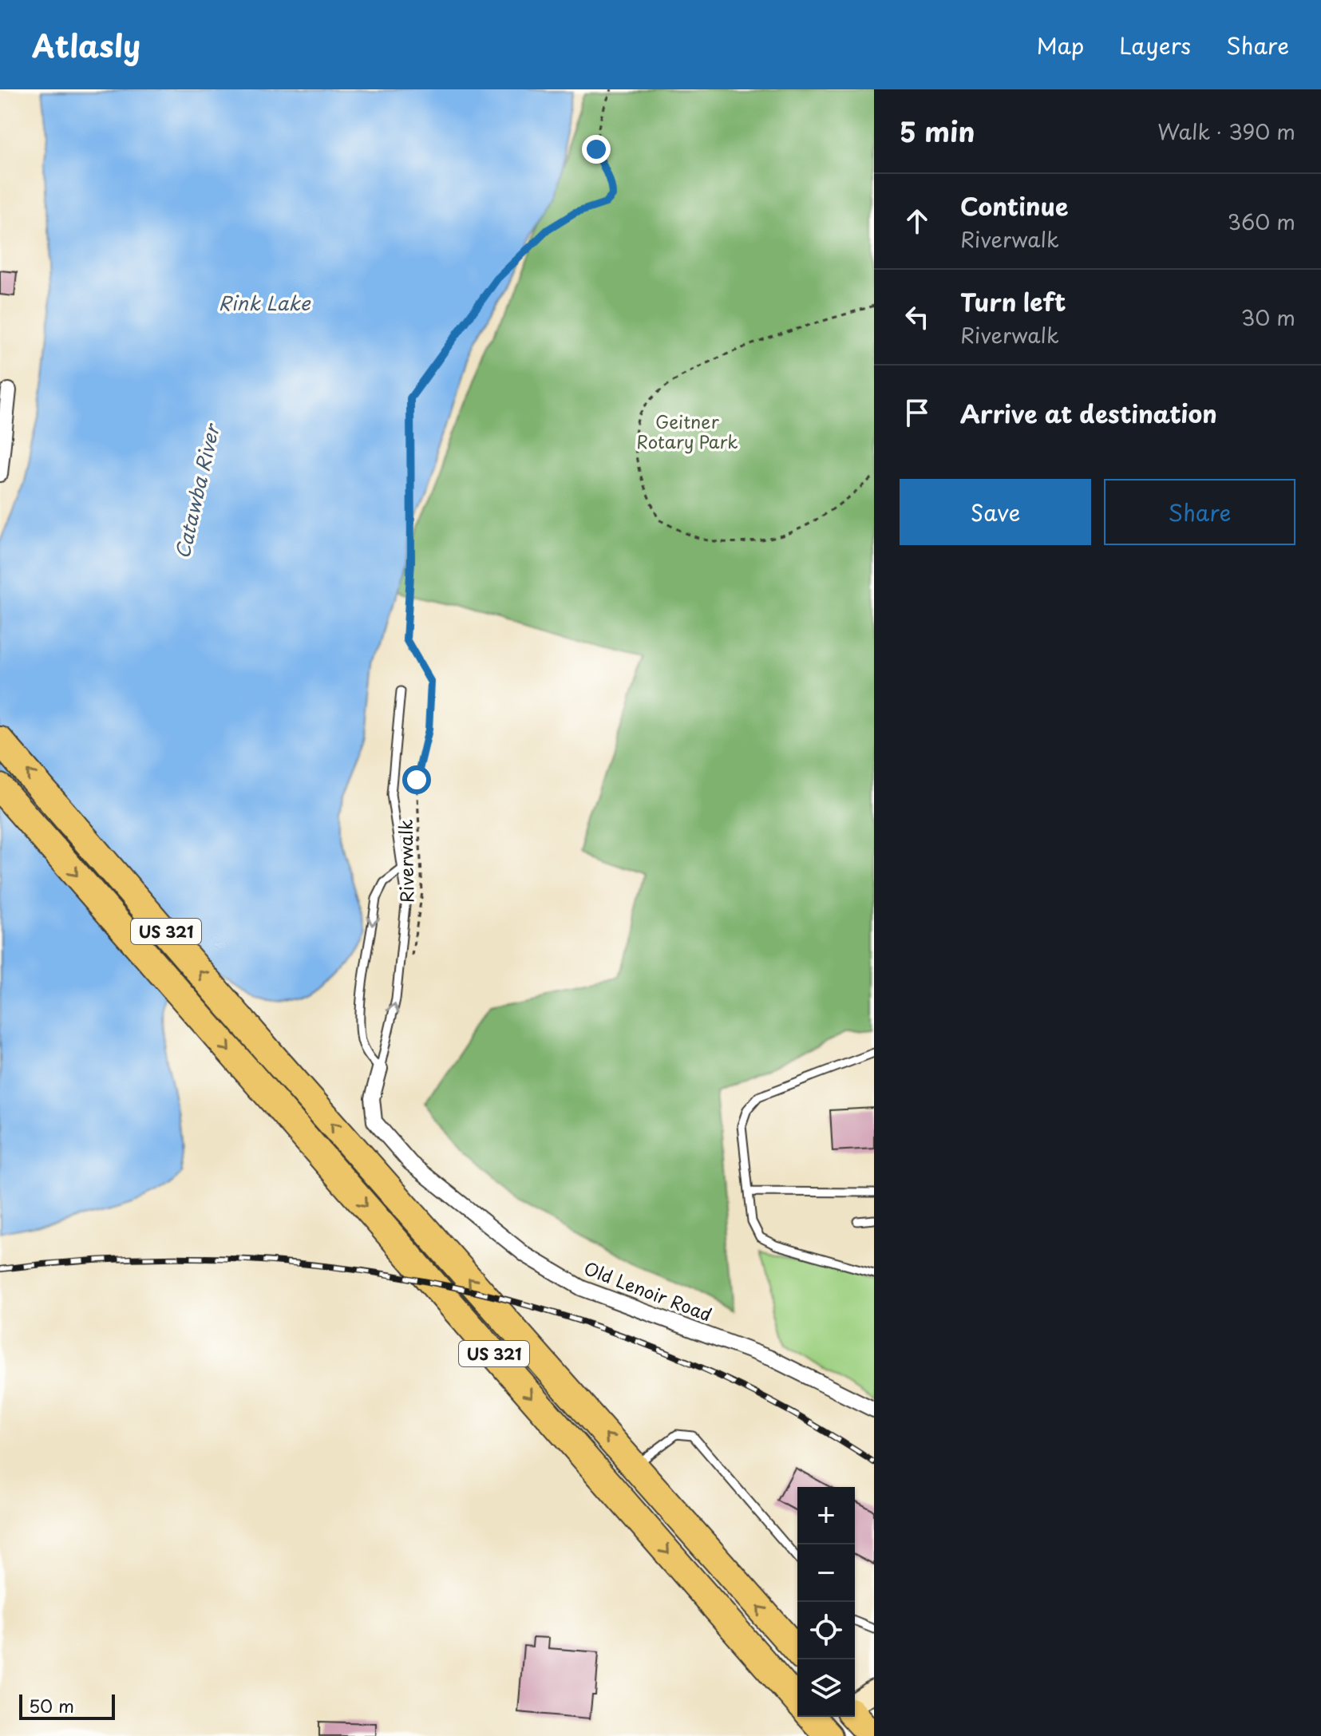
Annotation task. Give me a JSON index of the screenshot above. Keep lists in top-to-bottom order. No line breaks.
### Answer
{"streets":{"highway":["US 321"],"street":["Old Lenoir Road"],"path":["Riverwalk"]},"water":["Rink Lake","Catawba River"],"parks":["Geitner Rotary Park"],"scale_bar":"50 m","page":{"header":"Atlasly","nav":["Map","Layers","Share"],"heading":["5 min","Walk · 390 m"],"list":[["Continue","Riverwalk","360 m"],["Turn left","Riverwalk","30 m"],"Arrive at destination"],"buttons":["Save","Share"],"map_buttons":["+","−"],"scale":"50 m"}}
